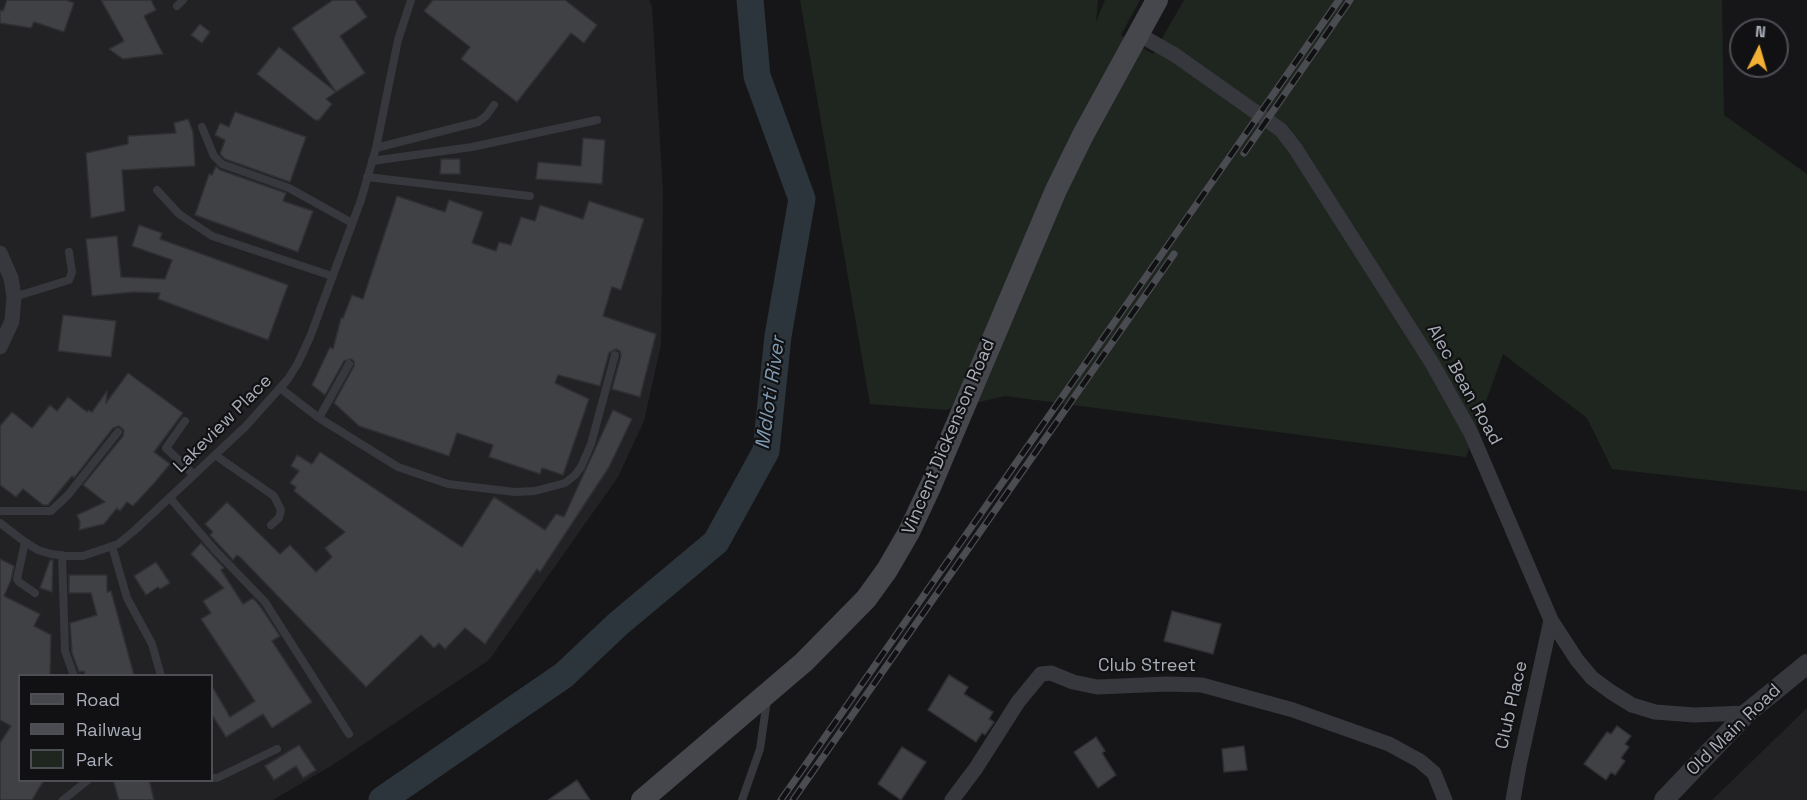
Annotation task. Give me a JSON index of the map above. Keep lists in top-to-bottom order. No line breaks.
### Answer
{"streets":{"main road":["Vincent Dickenson Road"],"street":["Alec Bean Road","Club Street","Club Place","Old Main Road"],"lane":["Lakeview Place"]},"crossings":[["Alec Bean Road","Vincent Dickenson Road"],["Alec Bean Road","Club Place"],["Alec Bean Road","Old Main Road"]],"water":["Mdloti River"],"legend":["Road","Railway","Park"],"north":"top"}
